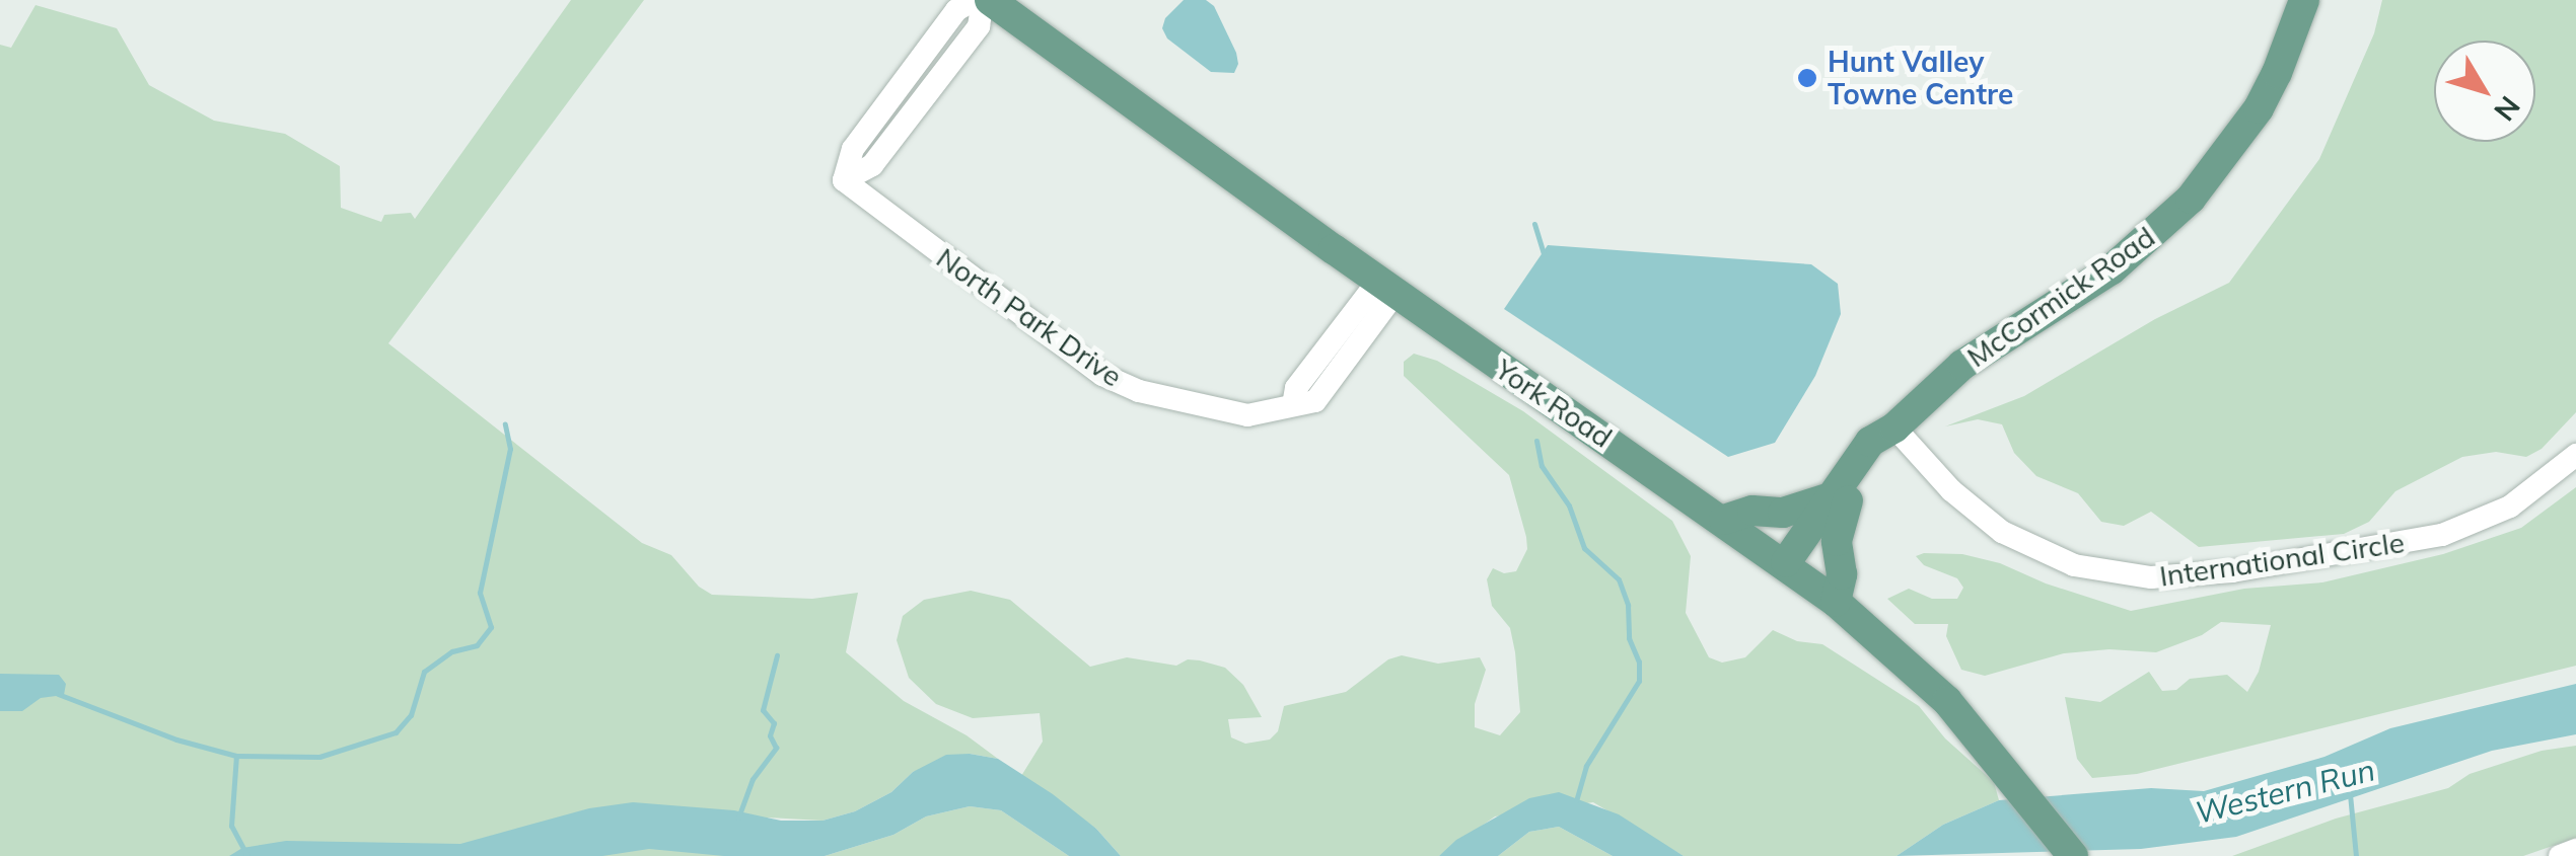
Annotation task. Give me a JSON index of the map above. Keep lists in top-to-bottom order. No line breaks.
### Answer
{"streets":{"main road":["McCormick Road","York Road"],"street":["North Park Drive","International Circle"]},"crossings":[["McCormick Road","York Road"],["McCormick Road","International Circle"],["North Park Drive","York Road"]],"water":["Western Run"],"places":["Hunt Valley Towne Centre"],"north":"bottom right"}
